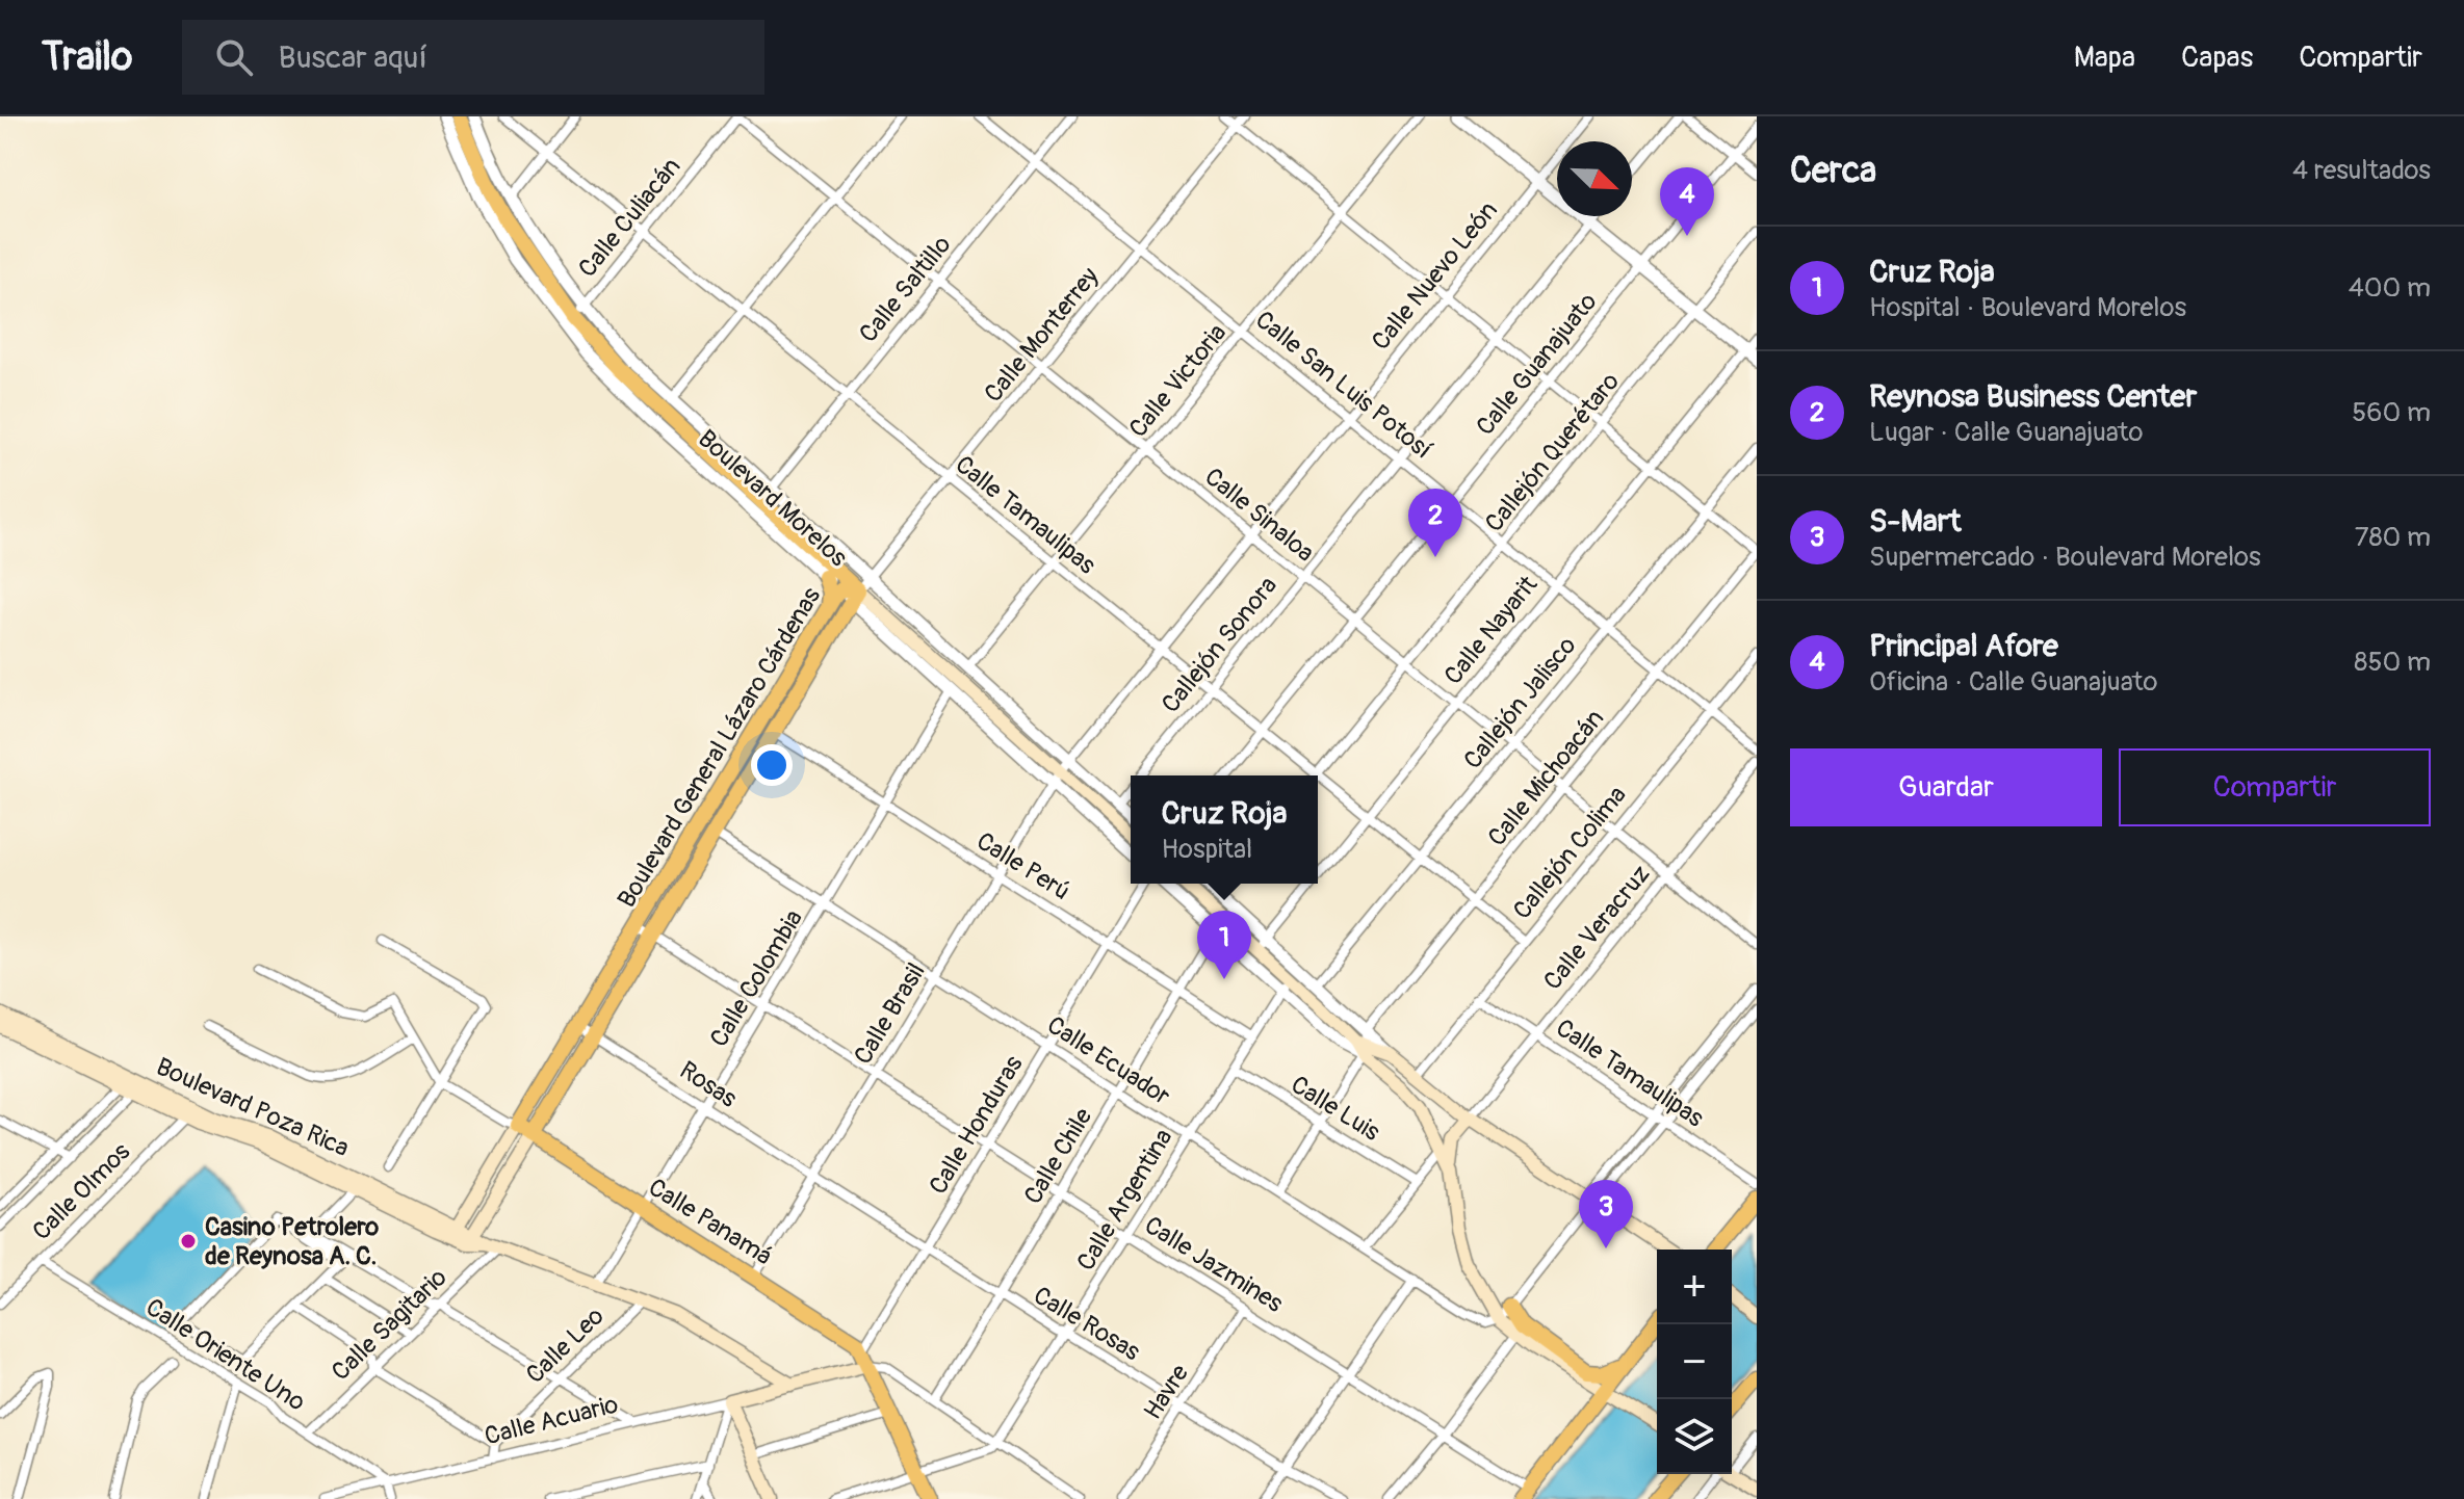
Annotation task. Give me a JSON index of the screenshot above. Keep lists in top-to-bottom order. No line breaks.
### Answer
{"streets":{"main road":["Boulevard Morelos","Boulevard General Lázaro Cárdenas","Boulevard Poza Rica","Calle Panamá","Calle Acuario"],"street":["Calle Culiacán","Calle Nuevo León","Calle Saltillo","Calle Monterrey","Calle Guanajuato","Calle Victoria","Calle San Luis Potosí","Callejón Querétaro","Calle Tamaulipas","Calle Sinaloa","Calle Nayarit","Callejón Sonora","Callejón Jalisco","Calle Michoacán","Callejón Colima","Calle Perú","Calle Veracruz","Calle Colombia","Calle Brasil","Calle Ecuador","Rosas","Calle Luis","Calle Honduras","Calle Chile","Calle Olmos","Calle Argentina","Calle Jazmines","Calle Rosas","Calle Sagitario","Calle Leo","Calle Oriente Uno","Havre"]},"crossings":[["Calle Culiacán","Boulevard Morelos"],["Calle Culiacán","Calle Tamaulipas"],["Calle Culiacán","Calle Sinaloa"],["Calle Nuevo León","Calle San Luis Potosí"],["Calle Nuevo León","Boulevard Morelos"],["Calle Nuevo León","Calle Tamaulipas"],["Calle Nuevo León","Calle Sinaloa"],["Calle Nuevo León","Calle Brasil"],["Calle Saltillo","Calle San Luis Potosí"],["Calle Saltillo","Boulevard Morelos"],["Calle Saltillo","Calle Tamaulipas"],["Calle Saltillo","Calle Sinaloa"],["Calle Monterrey","Calle San Luis Potosí"],["Calle Monterrey","Boulevard Morelos"],["Calle Monterrey","Calle Tamaulipas"],["Calle Monterrey","Calle Sinaloa"],["Calle Monterrey","Boulevard General Lázaro Cárdenas"],["Calle Guanajuato","Calle San Luis Potosí"],["Calle Guanajuato","Calle Tamaulipas"],["Calle Guanajuato","Calle Sinaloa"],["Calle Victoria","Calle San Luis Potosí"],["Calle Victoria","Boulevard Morelos"],["Calle Victoria","Calle Tamaulipas"],["Calle Victoria","Calle Sinaloa"],["Calle San Luis Potosí","Callejón Querétaro"],["Calle San Luis Potosí","Calle Nayarit"],["Calle San Luis Potosí","Callejón Sonora"],["Calle San Luis Potosí","Callejón Jalisco"],["Calle San Luis Potosí","Calle Michoacán"],["Calle San Luis Potosí","Callejón Colima"],["Callejón Querétaro","Calle Tamaulipas"],["Callejón Querétaro","Calle Sinaloa"],["Boulevard Morelos","Callejón Sonora"],["Boulevard Morelos","Boulevard General Lázaro Cárdenas"],["Boulevard Morelos","Calle Colombia"],["Boulevard Morelos","Calle Brasil"],["Calle Tamaulipas","Calle Nayarit"],["Calle Tamaulipas","Callejón Sonora"],["Calle Tamaulipas","Callejón Jalisco"],["Calle Tamaulipas","Calle Michoacán"],["Calle Tamaulipas","Callejón Colima"],["Calle Tamaulipas","Calle Veracruz"],["Calle Sinaloa","Calle Nayarit"],["Calle Sinaloa","Callejón Sonora"],["Calle Sinaloa","Callejón Jalisco"],["Calle Sinaloa","Calle Michoacán"],["Calle Sinaloa","Callejón Colima"],["Calle Sinaloa","Calle Veracruz"],["Boulevard General Lázaro Cárdenas","Calle Perú"],["Boulevard General Lázaro Cárdenas","Calle Ecuador"],["Boulevard General Lázaro Cárdenas","Rosas"],["Boulevard General Lázaro Cárdenas","Boulevard Poza Rica"],["Boulevard General Lázaro Cárdenas","Calle Panamá"],["Boulevard General Lázaro Cárdenas","Calle Jazmines"],["Calle Michoacán","Calle Ecuador"],["Calle Michoacán","Calle Luis"],["Calle Perú","Calle Colombia"],["Calle Perú","Calle Brasil"],["Calle Perú","Calle Honduras"],["Calle Perú","Calle Chile"],["Calle Perú","Calle Argentina"],["Calle Colombia","Calle Ecuador"],["Calle Colombia","Rosas"],["Calle Colombia","Boulevard Poza Rica"],["Calle Colombia","Calle Panamá"],["Calle Colombia","Calle Jazmines"],["Calle Brasil","Calle Ecuador"],["Calle Brasil","Rosas"],["Calle Brasil","Calle Panamá"],["Calle Brasil","Calle Jazmines"],["Calle Brasil","Calle Rosas"],["Calle Ecuador","Calle Honduras"],["Calle Ecuador","Calle Chile"],["Calle Ecuador","Calle Argentina"],["Rosas","Calle Rosas"],["Boulevard Poza Rica","Calle Olmos"],["Boulevard Poza Rica","Calle Sagitario"],["Boulevard Poza Rica","Calle Leo"],["Boulevard Poza Rica","Calle Acuario"],["Calle Luis","Calle Argentina"],["Calle Honduras","Calle Panamá"],["Calle Honduras","Calle Jazmines"],["Calle Honduras","Calle Rosas"],["Calle Honduras","Calle Acuario"],["Calle Chile","Calle Jazmines"],["Calle Chile","Calle Rosas"],["Calle Olmos","Calle Oriente Uno"],["Calle Argentina","Calle Jazmines"],["Calle Argentina","Calle Rosas"],["Calle Panamá","Calle Acuario"],["Calle Jazmines","Havre"],["Calle Rosas","Havre"],["Calle Sagitario","Calle Oriente Uno"],["Calle Oriente Uno","Calle Acuario"]],"places":["Casino Petrolero de Reynosa A. C."],"north":"bottom right","page":{"header":"Trailo","search":"Buscar aquí","nav":["Mapa","Capas","Compartir"],"heading":["Cerca","4 resultados"],"pins":["4","2","1","3"],"list":[{"mark":"1","name":"Cruz Roja","note":"Hospital · Boulevard Morelos","value":"400 m"},{"mark":"2","name":"Reynosa Business Center","note":"Lugar · Calle Guanajuato","value":"560 m"},{"mark":"3","name":"S-Mart","note":"Supermercado · Boulevard Morelos","value":"780 m"},{"mark":"4","name":"Principal Afore","note":"Oficina · Calle Guanajuato","value":"850 m"}],"buttons":["Guardar","Compartir"],"popup":["Cruz Roja","Hospital"],"map_buttons":["+","−"]}}
